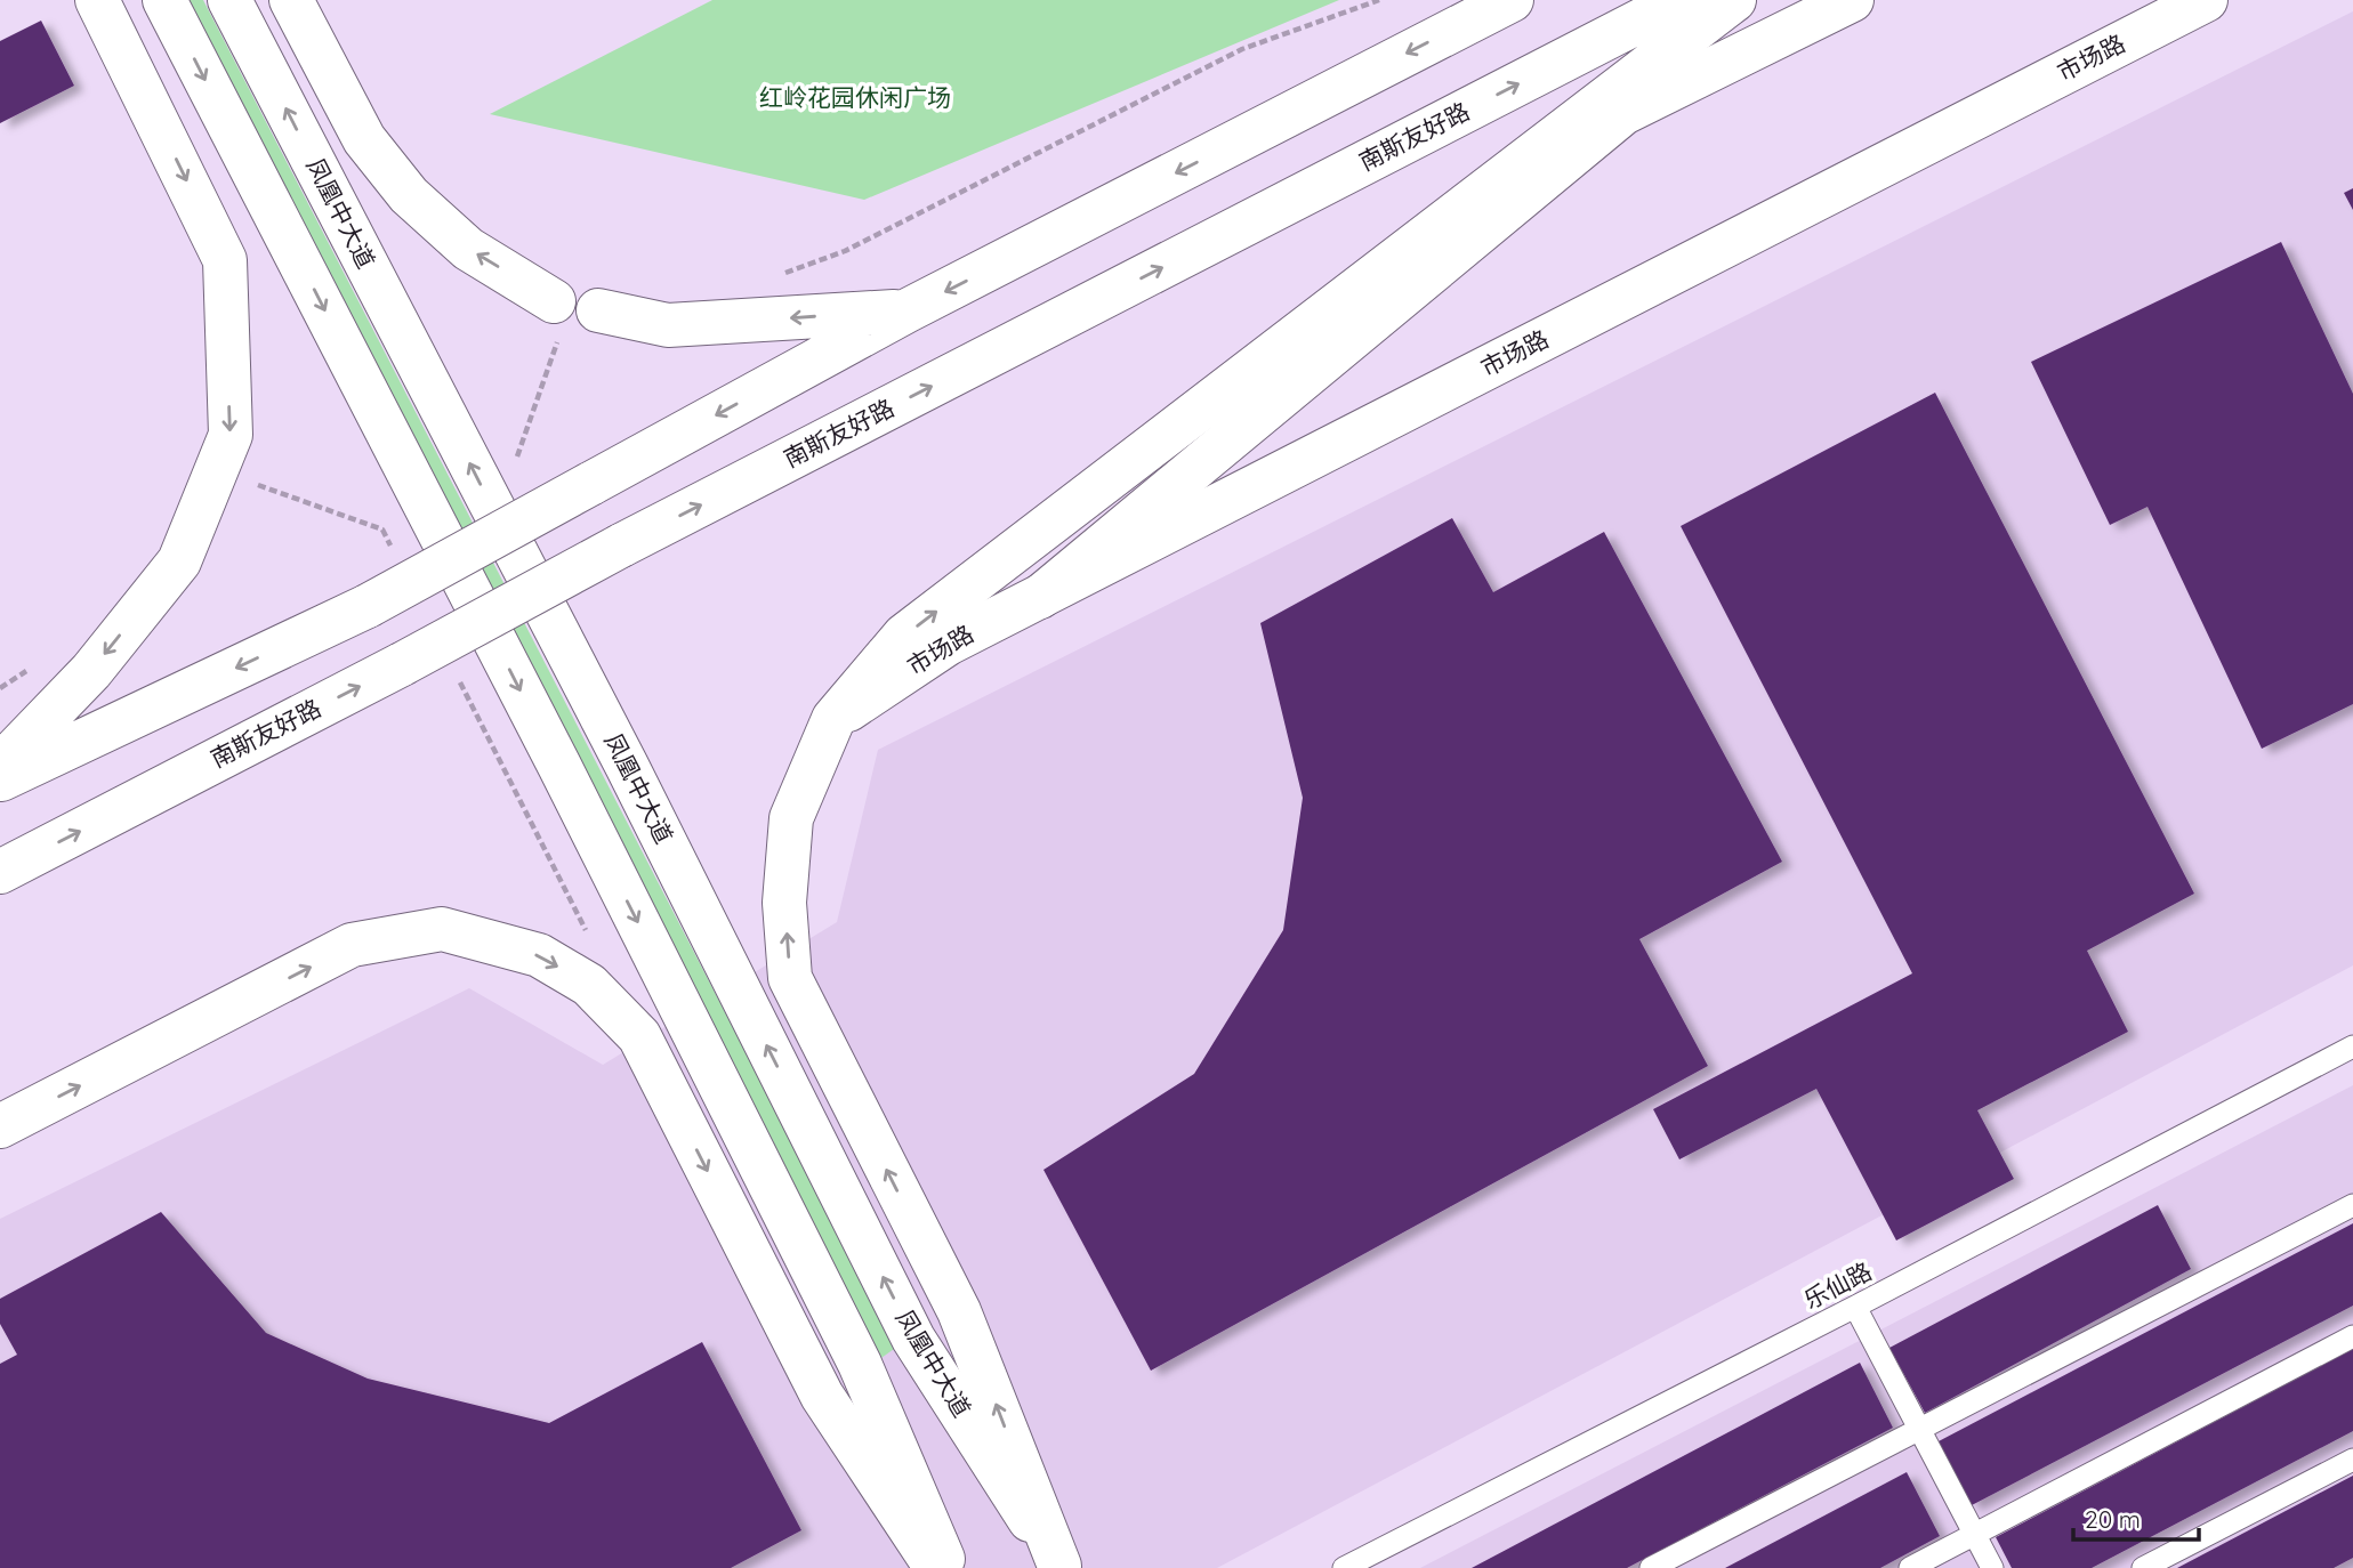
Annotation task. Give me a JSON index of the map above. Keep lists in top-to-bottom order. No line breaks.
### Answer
{"streets":{"main road":["市场路","南斯友好路","凤凰中大道"],"lane":["乐仙路"]},"parks":["红岭花园休闲广场"],"scale_bar":"20 m"}
